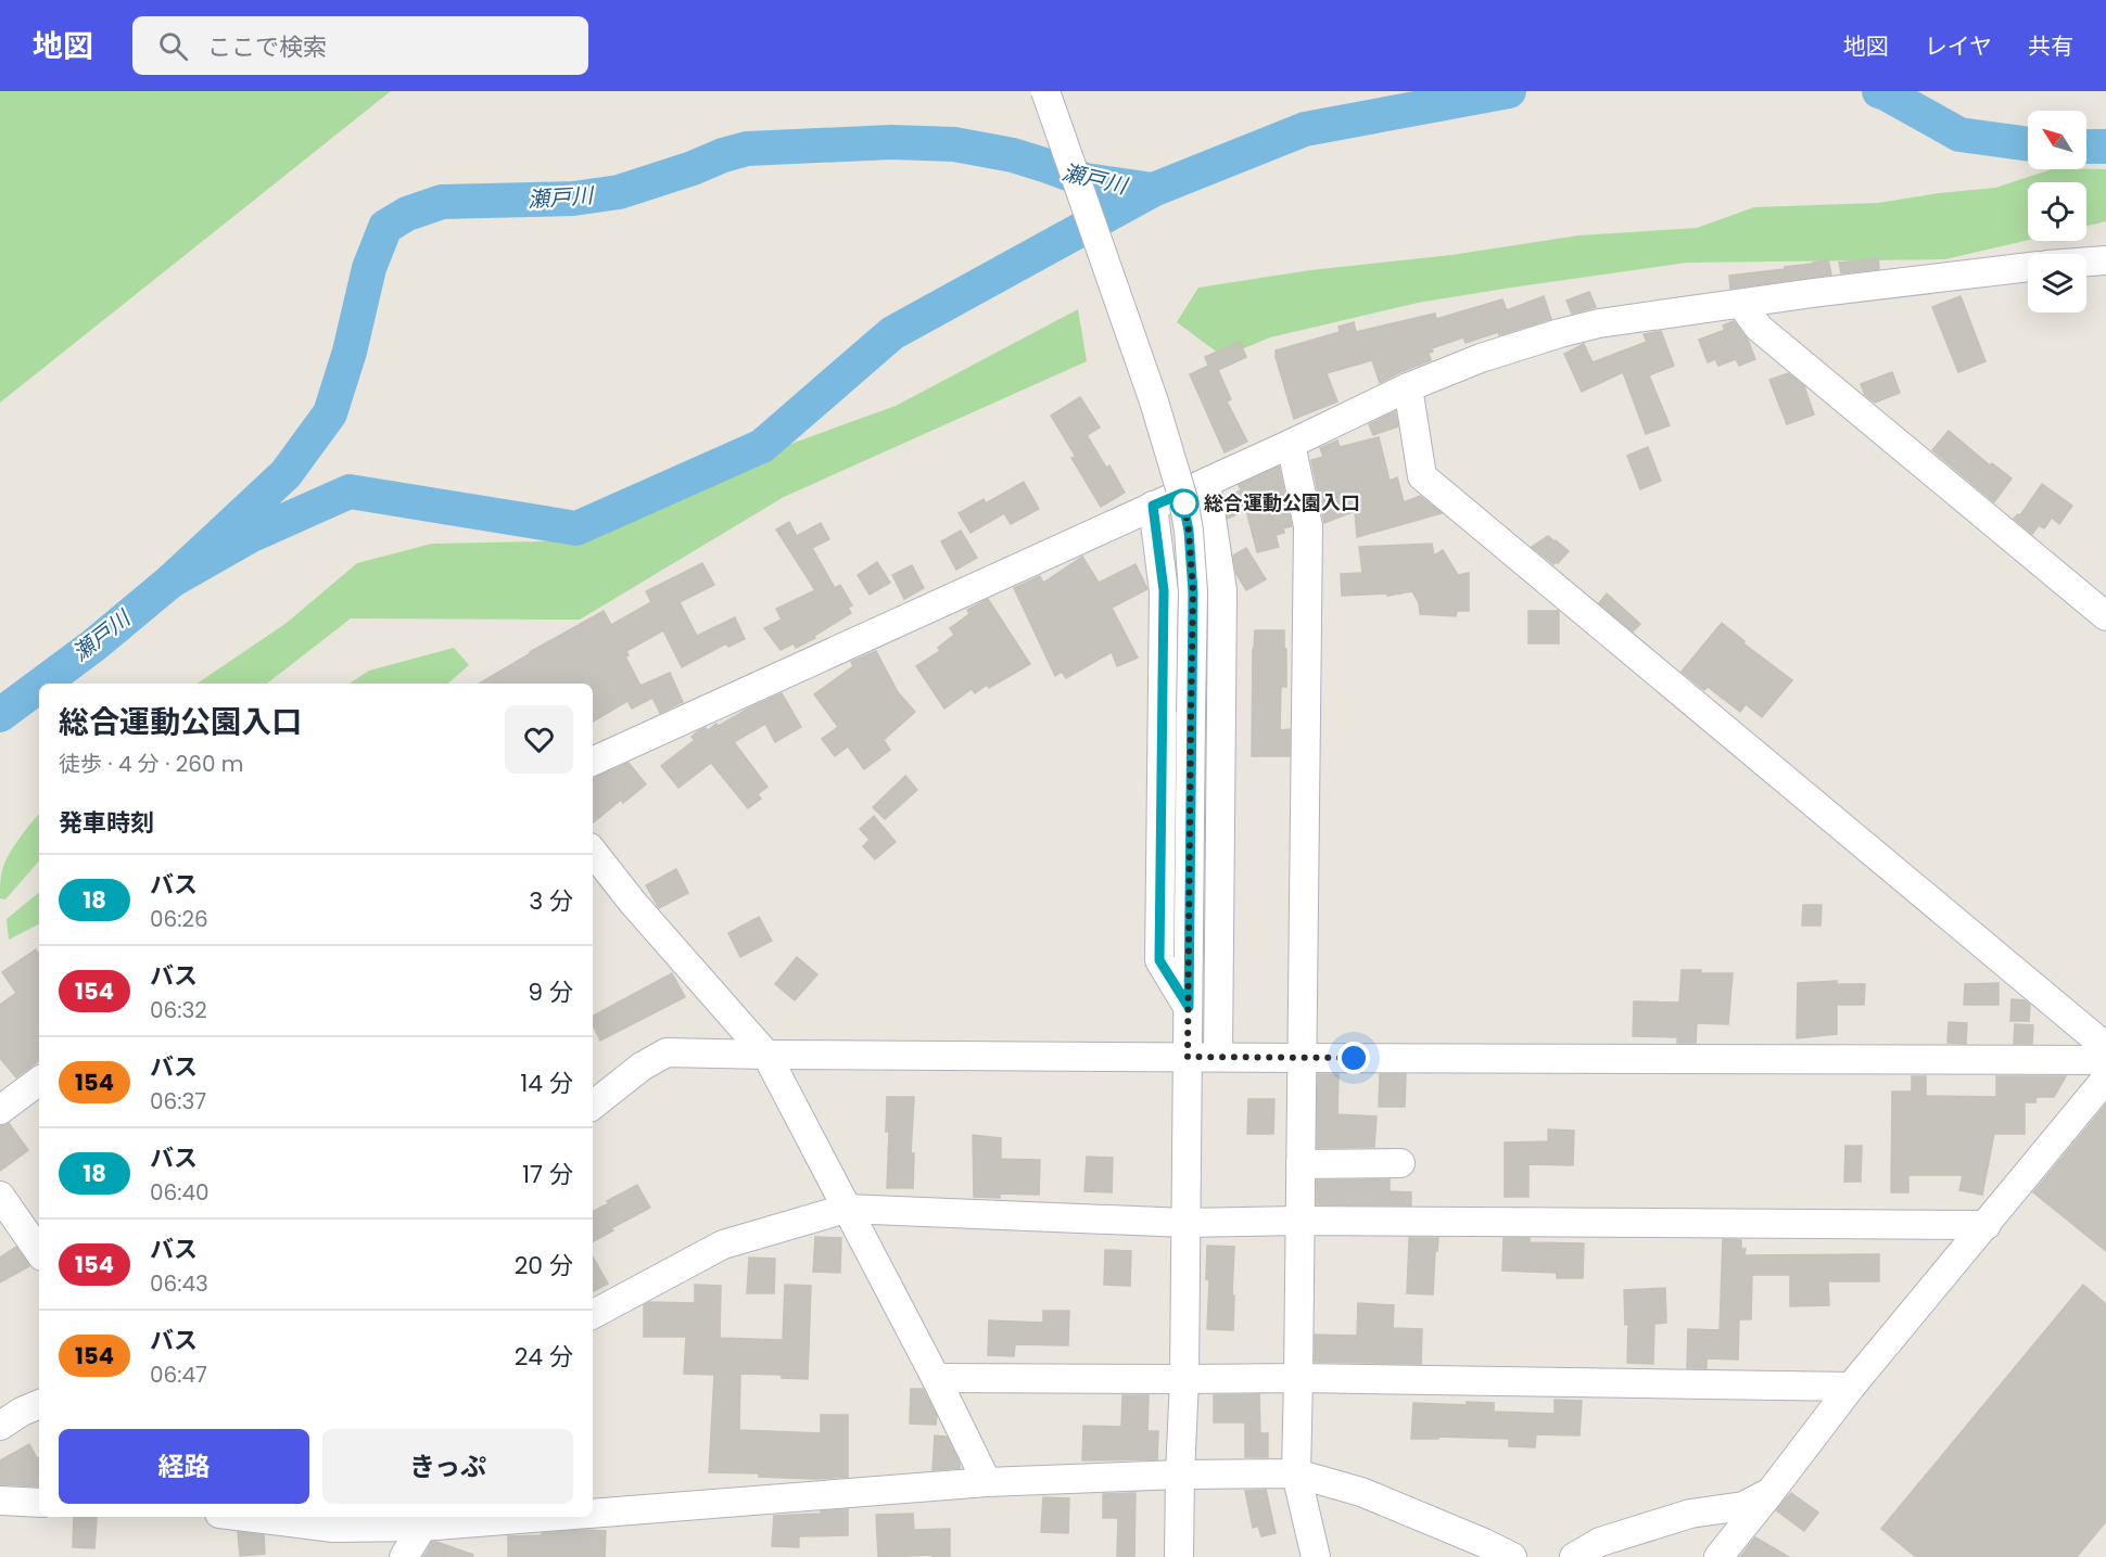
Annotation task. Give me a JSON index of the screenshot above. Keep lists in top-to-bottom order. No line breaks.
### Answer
{"water":["瀬戸川"],"places":["総合運動公園入口"],"lines":["bus line 18"],"north":"top left","page":{"header":"地図","search":"ここで検索","nav":["地図","レイヤ","共有"],"heading":[["総合運動公園入口","徒歩 · 4 分 · 260 m"],"発車時刻"],"list":[{"mark":"18","name":"バス","note":"06:26","value":"3 分"},{"mark":"154","name":"バス","note":"06:32","value":"9 分"},{"mark":"154","name":"バス","note":"06:37","value":"14 分"},{"mark":"18","name":"バス","note":"06:40","value":"17 分"},{"mark":"154","name":"バス","note":"06:43","value":"20 分"},{"mark":"154","name":"バス","note":"06:47","value":"24 分"}],"buttons":["経路","きっぷ"]}}
